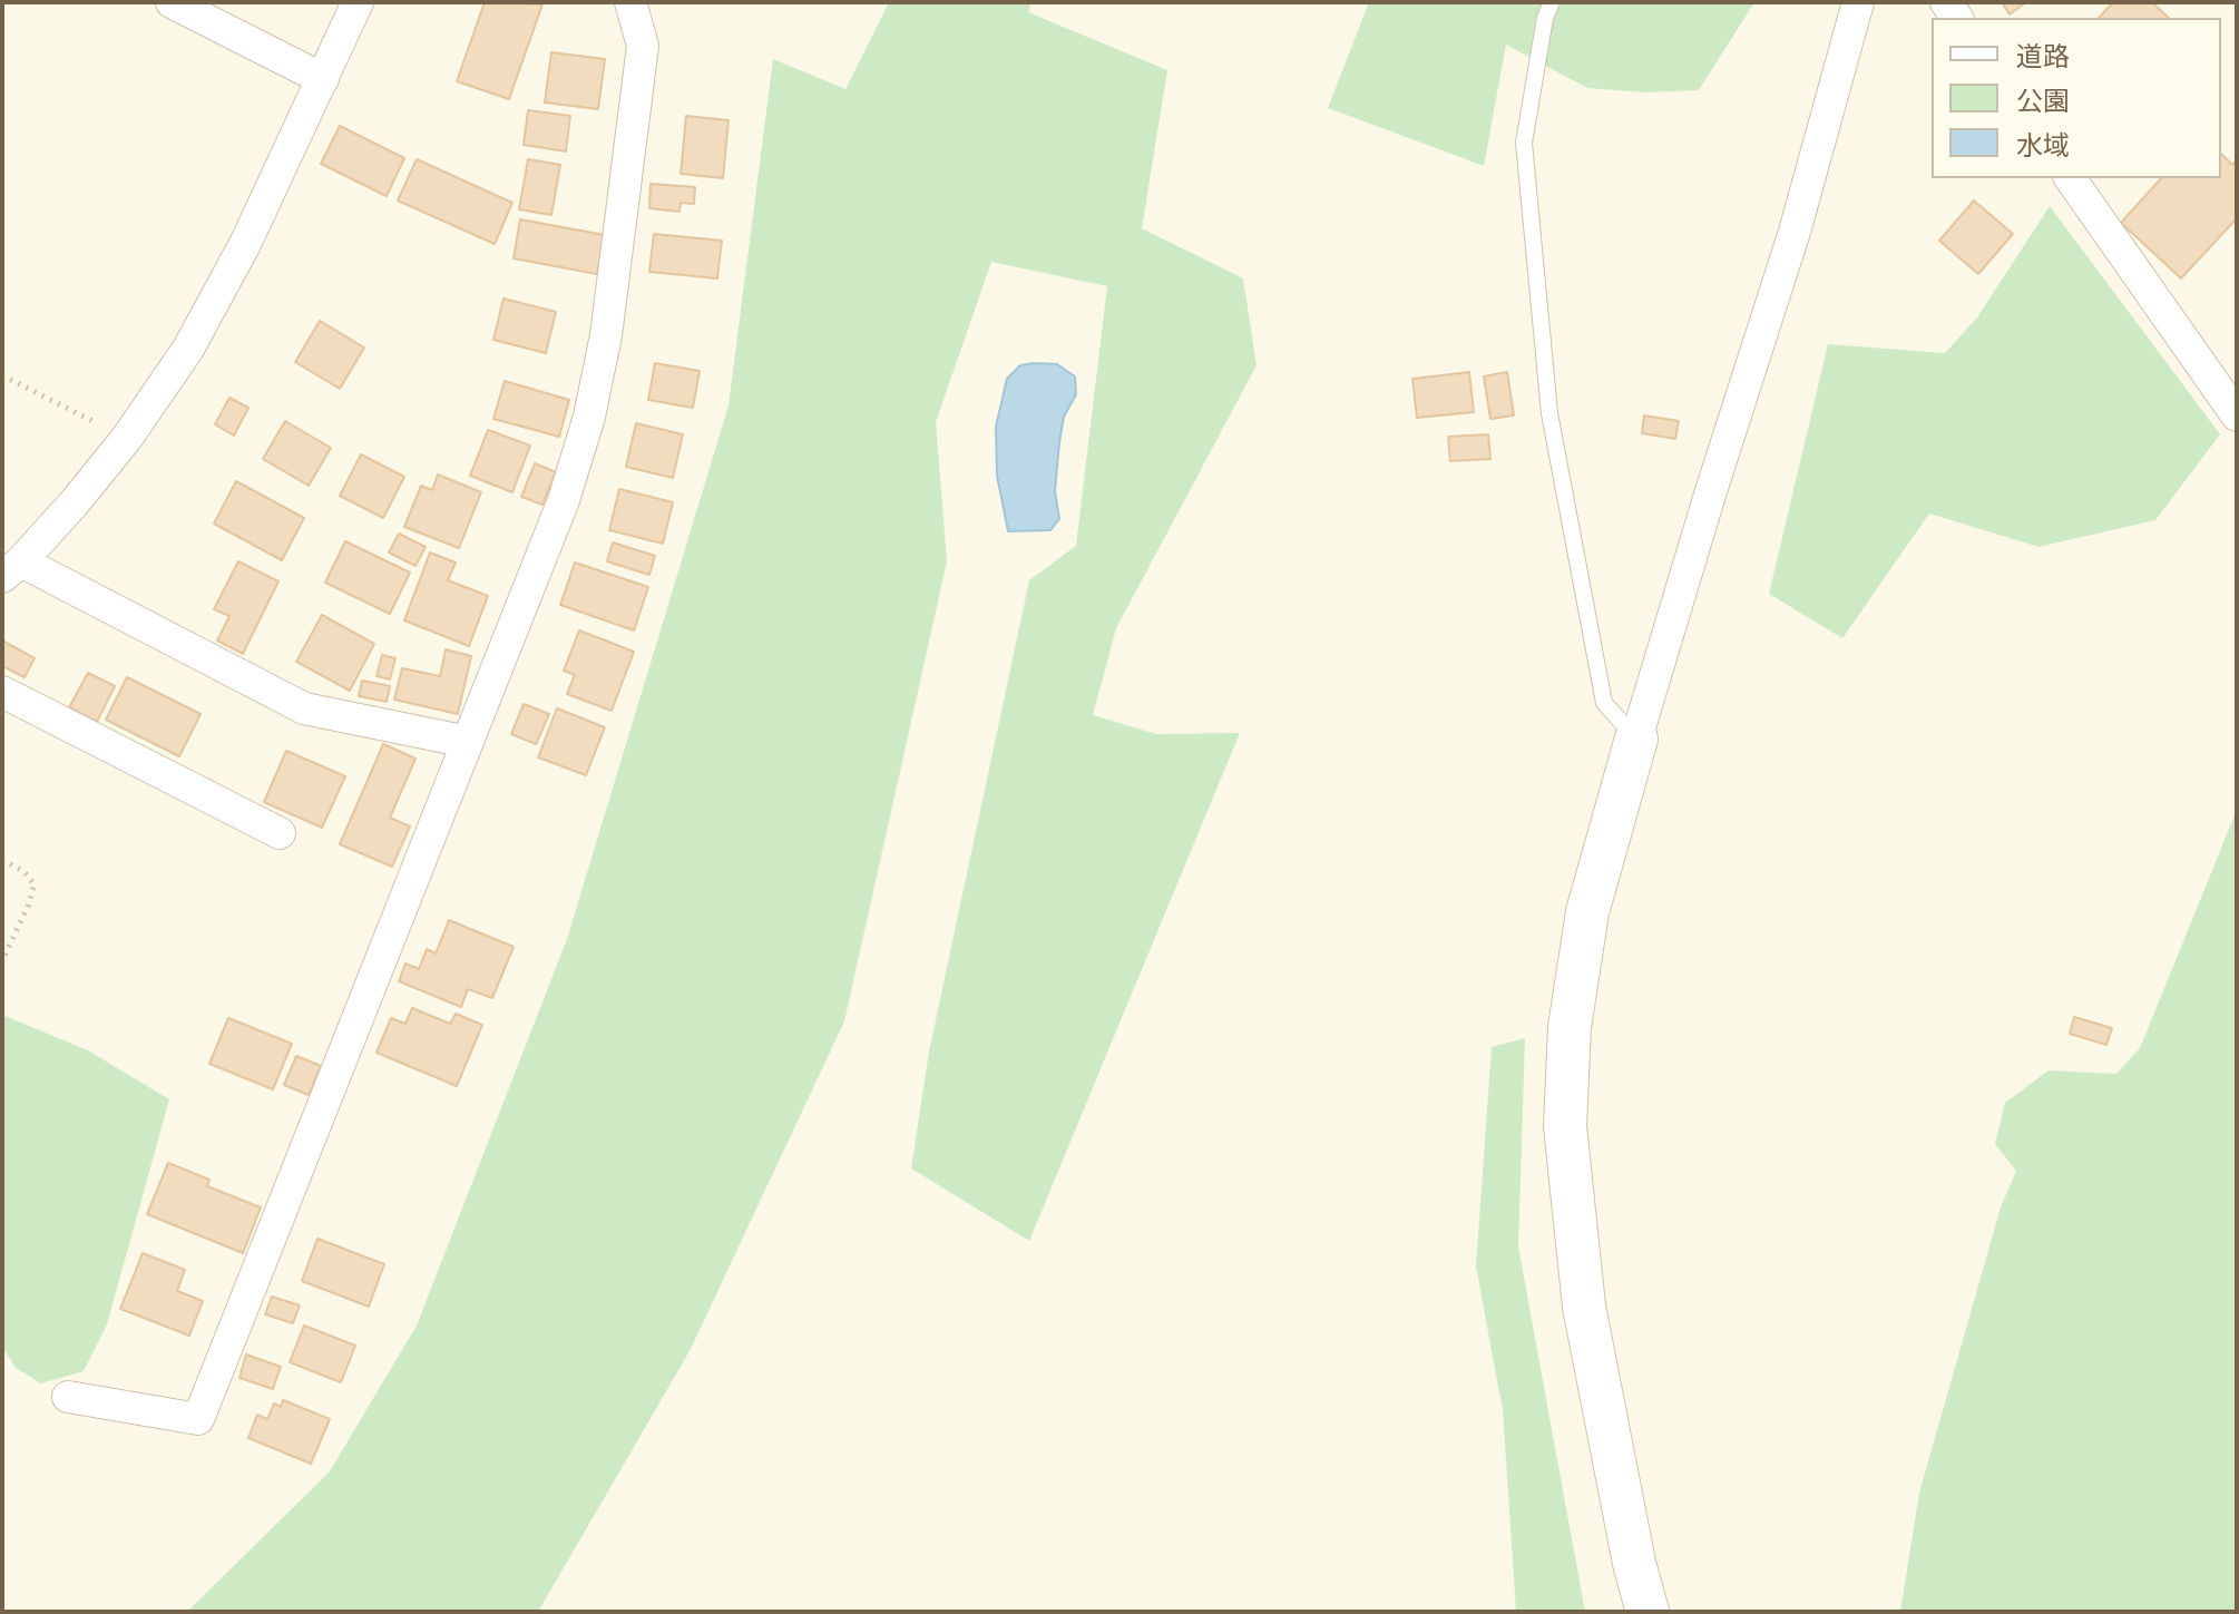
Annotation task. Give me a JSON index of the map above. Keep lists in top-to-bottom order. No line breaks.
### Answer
{"legend":["道路","公園","水域"]}
